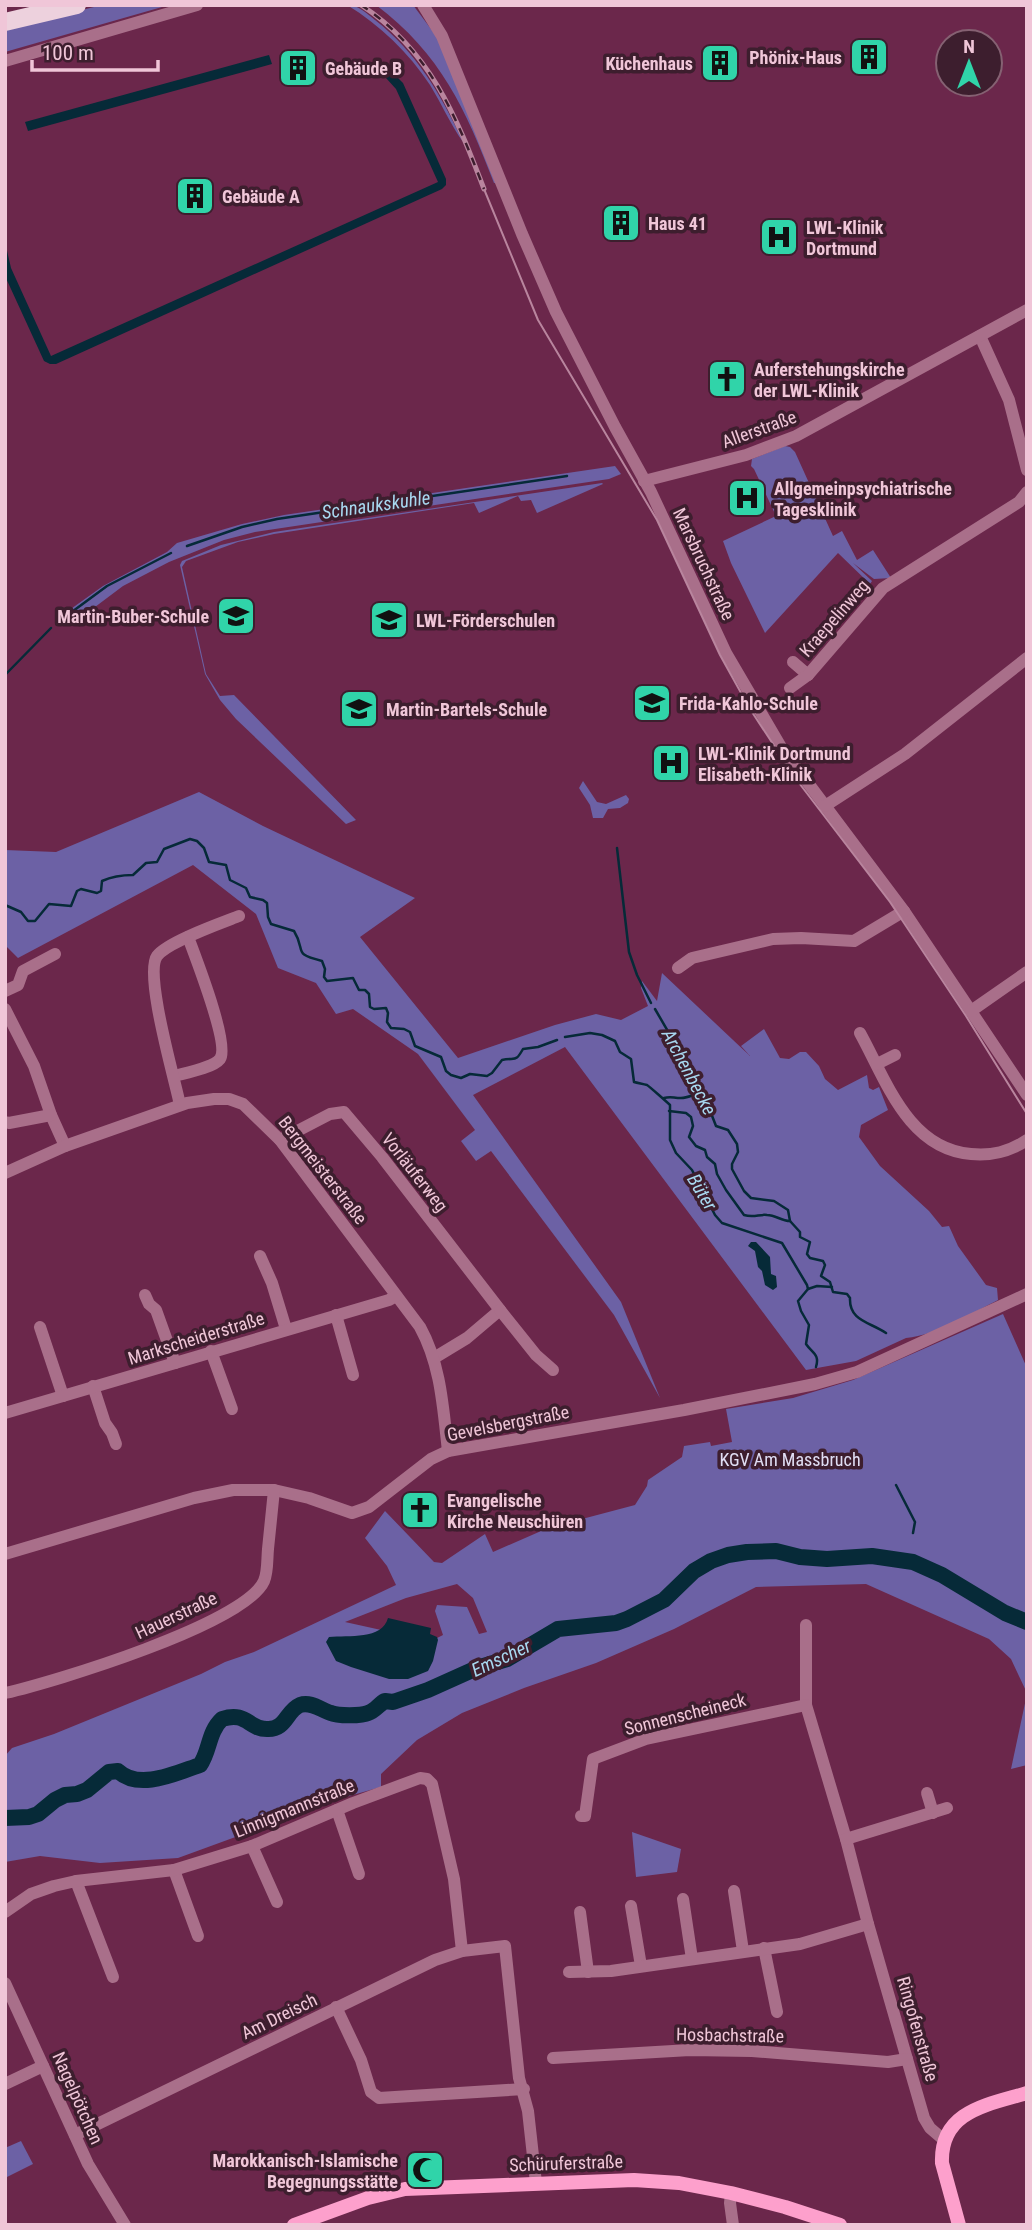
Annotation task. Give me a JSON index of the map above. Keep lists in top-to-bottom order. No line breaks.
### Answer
{"streets":{"main road":["Schüruferstraße"],"street":["Allerstraße","Marsbruchstraße","Kraepelinweg","Bergmeisterstraße","Vorläuferweg","Markscheiderstraße","Gevelsbergstraße","Hauerstraße","Sonnenscheineck","Linnigmannstraße","Am Dreisch","Ringofenstraße","Hosbachstraße","Nagelpötchen"]},"crossings":[["Allerstraße","Marsbruchstraße"],["Bergmeisterstraße","Vorläuferweg"],["Bergmeisterstraße","Markscheiderstraße"],["Bergmeisterstraße","Gevelsbergstraße"],["Gevelsbergstraße","Hauerstraße"],["Sonnenscheineck","Ringofenstraße"],["Linnigmannstraße","Am Dreisch"],["Am Dreisch","Nagelpötchen"],["Ringofenstraße","Hosbachstraße"]],"water":["Schnaukskuhle","Archenbecke","Büter","Emscher"],"parks":["KGV Am Massbruch"],"places":{"building":["Phönix-Haus","Küchenhaus","Gebäude B","Gebäude A","Haus 41"],"hospital":["LWL-Klinik Dortmund","Allgemeinpsychiatrische Tagesklinik","LWL-Klinik Dortmund Elisabeth-Klinik"],"church":["Auferstehungskirche der LWL-Klinik","Evangelische Kirche Neuschüren"],"school or university":["Martin-Buber-Schule","LWL-Förderschulen","Frida-Kahlo-Schule","Martin-Bartels-Schule"],"mosque":["Marokkanisch-Islamische Begegnungsstätte"]},"scale_bar":"100 m","north":"top"}
